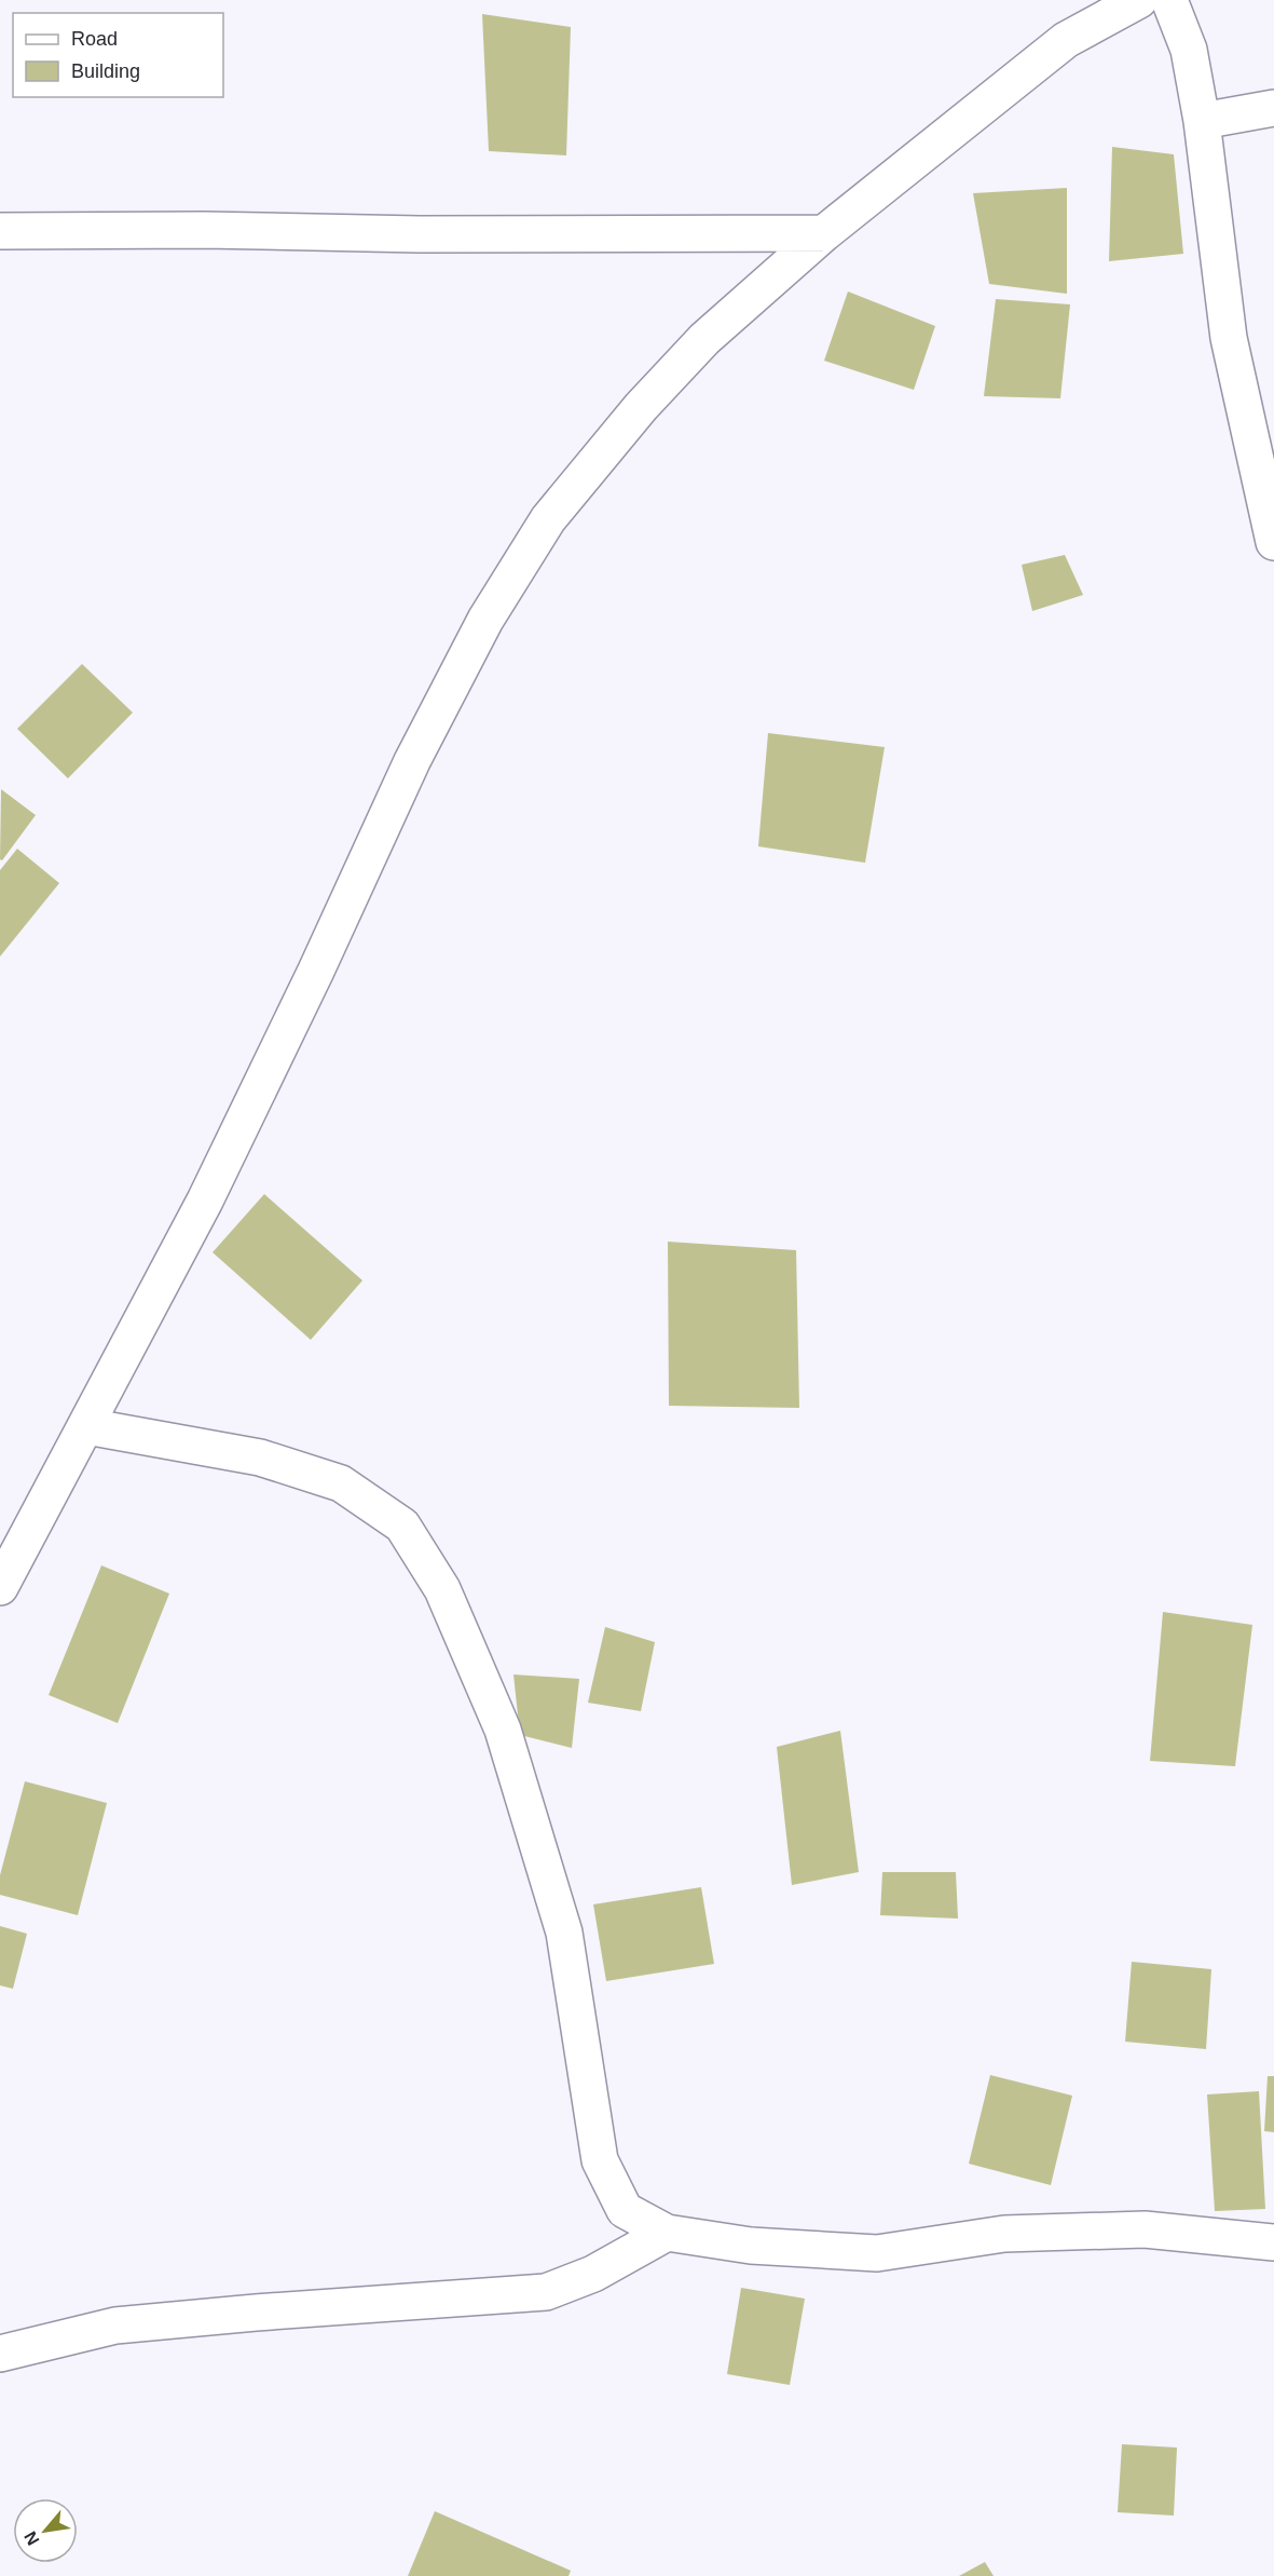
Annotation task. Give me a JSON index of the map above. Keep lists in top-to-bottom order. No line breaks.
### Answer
{"legend":["Road","Building"],"north":"bottom left"}
